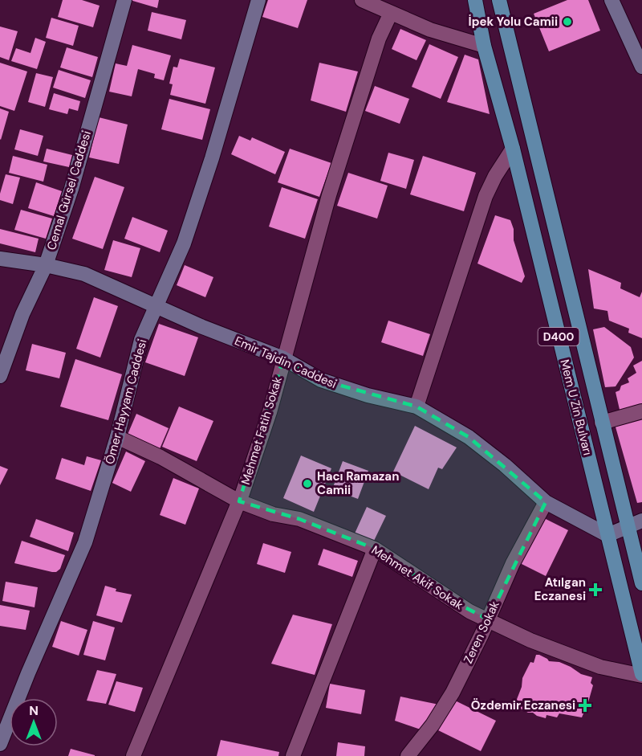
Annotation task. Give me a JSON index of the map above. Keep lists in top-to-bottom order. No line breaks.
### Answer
{"streets":{"main road":["D400","Mem U Zin Bulvarı"],"street":["Cemal Gürsel Caddesi","Emir Tajdin Caddesi","Ömer Hayyam Caddesi","Mehmet Fatih Sokak","Mehmet Akif Sokak","Zeren Sokak"]},"crossings":[["Cemal Gürsel Caddesi","Emir Tajdin Caddesi"],["Emir Tajdin Caddesi","Ömer Hayyam Caddesi"],["Emir Tajdin Caddesi","Mem U Zin Bulvarı"],["Emir Tajdin Caddesi","Mehmet Fatih Sokak"],["Emir Tajdin Caddesi","Zeren Sokak"],["Ömer Hayyam Caddesi","Mehmet Akif Sokak"],["Mem U Zin Bulvarı","Mehmet Akif Sokak"],["Mehmet Fatih Sokak","Mehmet Akif Sokak"],["Mehmet Akif Sokak","Zeren Sokak"]],"places":{"other":["İpek Yolu Camii","Hacı Ramazan Camii"],"health":["Atılgan Eczanesi","Özdemir Eczanesi"]},"north":"top"}
